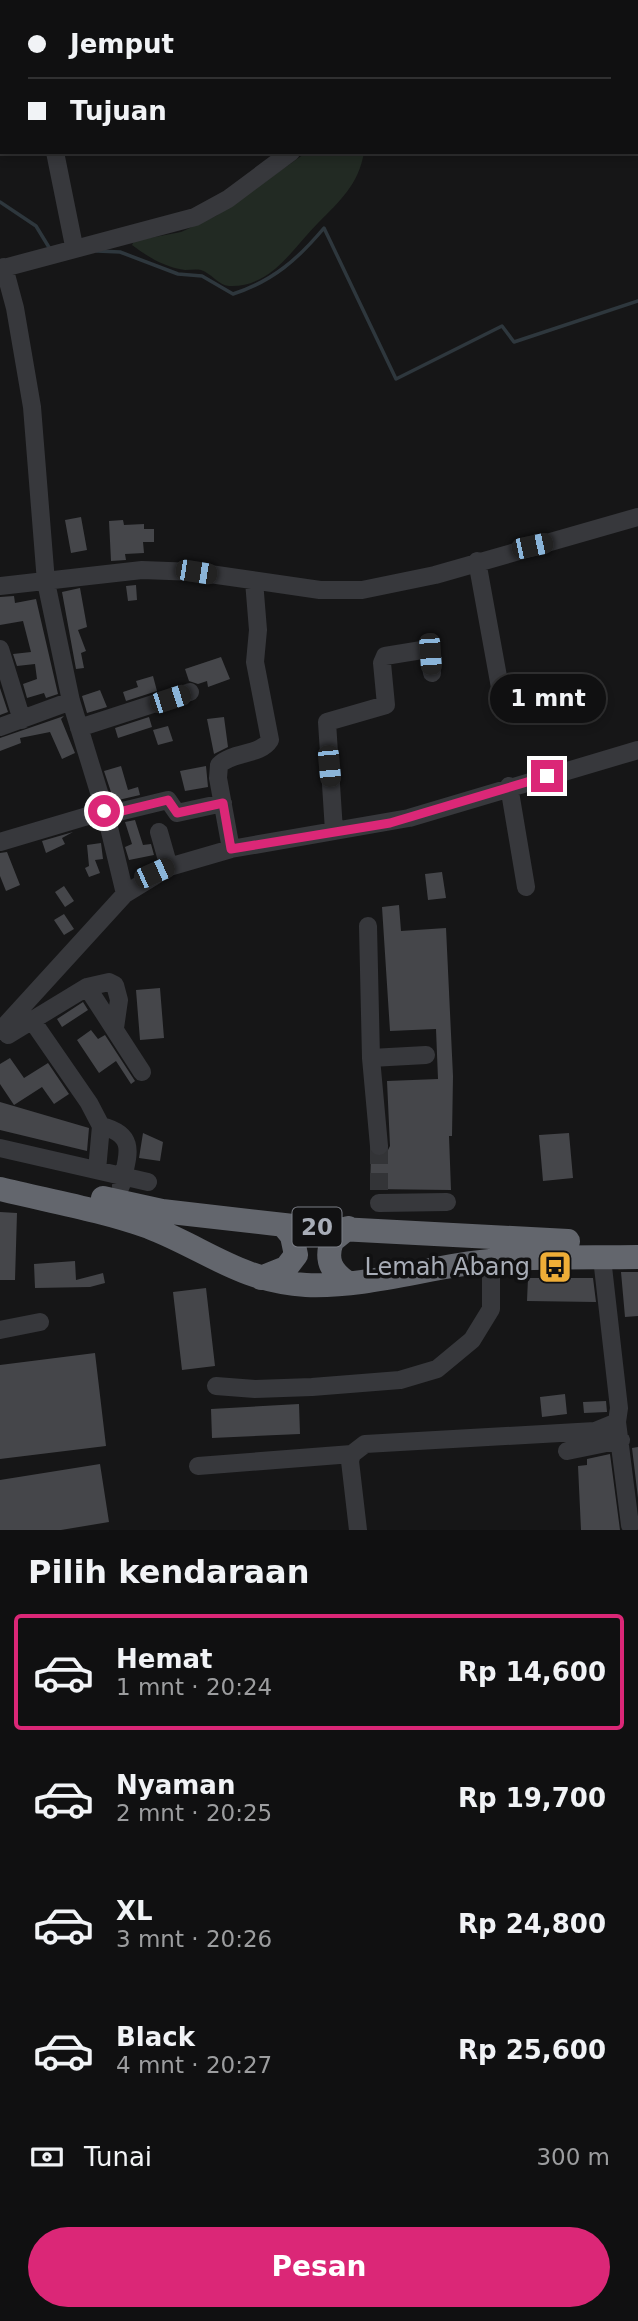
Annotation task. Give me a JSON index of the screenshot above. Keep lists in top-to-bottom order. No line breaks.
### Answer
{"streets":{"highway":["20"]},"places":{"bus stop":["Lemah Abang"]},"page":{"banner":["Jemput","Tujuan"],"bubble":"1 mnt","heading":"Pilih kendaraan","list":[{"name":"Hemat","note":"1 mnt · 20:24","value":"Rp 14,600"},{"name":"Nyaman","note":"2 mnt · 20:25","value":"Rp 19,700"},{"name":"XL","note":"3 mnt · 20:26","value":"Rp 24,800"},{"name":"Black","note":"4 mnt · 20:27","value":"Rp 25,600"}],"pay":["Tunai","300 m"],"buttons":"Pesan"}}
